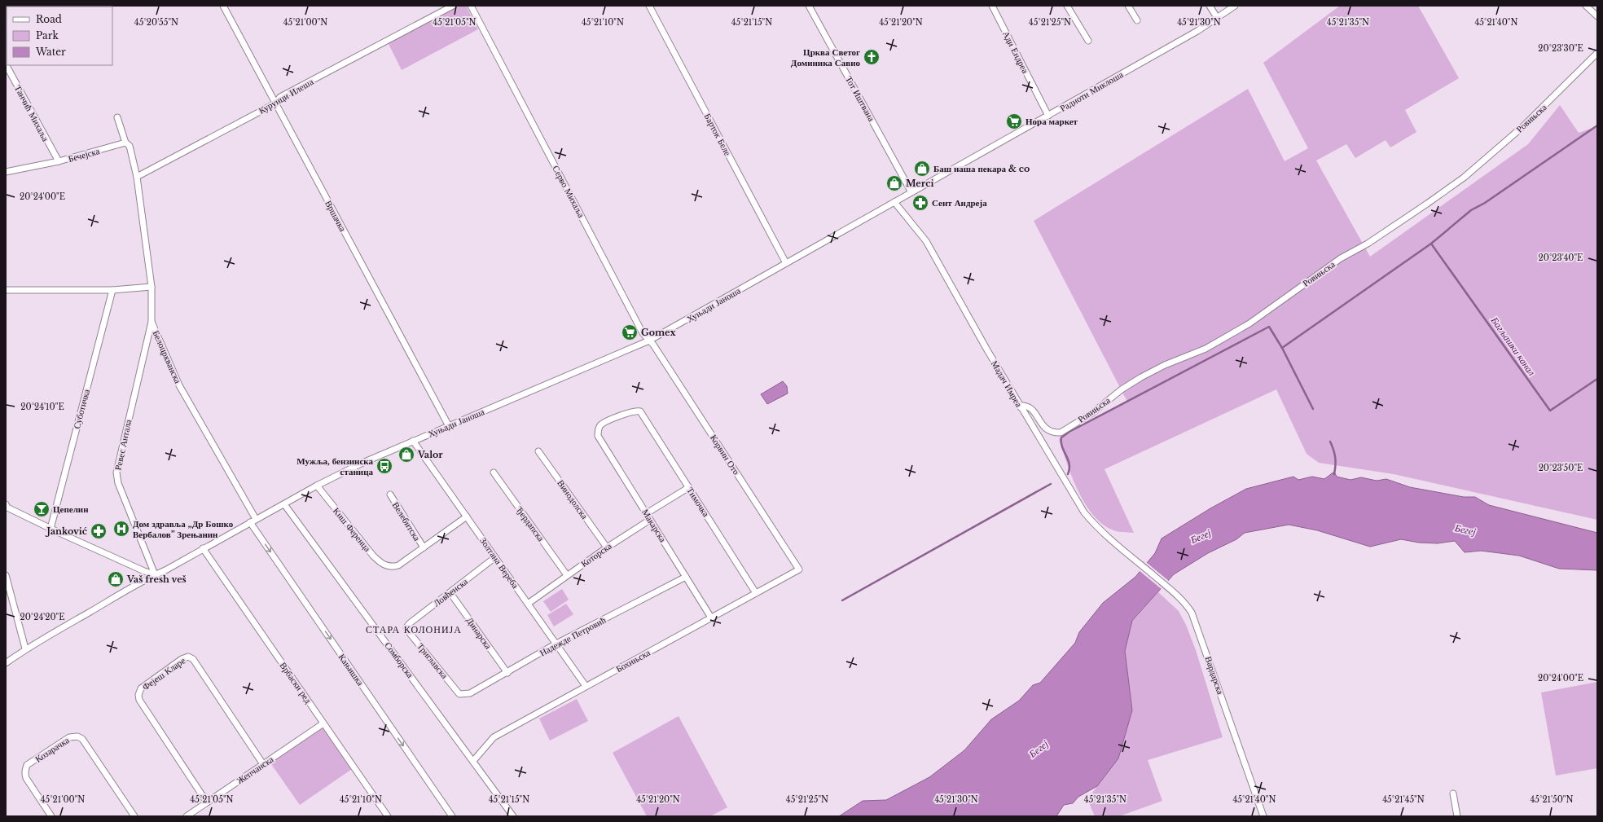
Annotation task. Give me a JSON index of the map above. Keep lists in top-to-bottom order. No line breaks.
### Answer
{"streets":{"street":["Ади Ендреа","Радноти Миклоша","Курунци Илеша","Тот Иштвана","Танчић Михаља","Ровињска","Барток Беле","Бечејска","Серво Михаља","Вршачка","Хуњади Јаноша","Белоцркванска","Мадач Имреа","Суботичка","Ревес Антала","Корвин Ото","Винодолска","Тимочка","Велебитска","Ђердапска","Макарска","Киш Ференца","Которска","Золтана Вереба","Ловћенска","Динарска","Надежде Петровић","Сомборска","Триглавска","Бохињска","Кањишка","Фејеш Кларе","Вардарска","Врбаски ред","Козарачка","Жепчанска"]},"crossings":[["Ади Ендреа","Радноти Миклоша"],["Радноти Миклоша","Тот Иштвана"],["Радноти Миклоша","Хуњади Јаноша"],["Курунци Илеша","Вршачка"],["Курунци Илеша","Белоцркванска"],["Тот Иштвана","Хуњади Јаноша"],["Танчић Михаља","Бечејска"],["Ровињска","Мадач Имреа"],["Барток Беле","Хуњади Јаноша"],["Серво Михаља","Хуњади Јаноша"],["Серво Михаља","Корвин Ото"],["Вршачка","Хуњади Јаноша"],["Хуњади Јаноша","Белоцркванска"],["Хуњади Јаноша","Мадач Имреа"],["Хуњади Јаноша","Ревес Антала"],["Хуњади Јаноша","Корвин Ото"],["Хуњади Јаноша","Киш Ференца"],["Хуњади Јаноша","Золтана Вереба"],["Хуњади Јаноша","Сомборска"],["Хуњади Јаноша","Кањишка"],["Хуњади Јаноша","Врбаски ред"],["Белоцркванска","Ревес Антала"],["Мадач Имреа","Вардарска"],["Корвин Ото","Бохињска"],["Винодолска","Которска"],["Тимочка","Макарска"],["Тимочка","Бохињска"],["Велебитска","Киш Ференца"],["Ђердапска","Которска"],["Макарска","Которска"],["Макарска","Надежде Петровић"],["Макарска","Бохињска"],["Которска","Золтана Вереба"],["Золтана Вереба","Ловћенска"],["Золтана Вереба","Надежде Петровић"],["Золтана Вереба","Бохињска"],["Ловћенска","Динарска"],["Ловћенска","Триглавска"],["Динарска","Надежде Петровић"],["Надежде Петровић","Триглавска"],["Сомборска","Бохињска"],["Фејеш Кларе","Жепчанска"],["Врбаски ред","Жепчанска"]],"one_way":["Кањишка"],"districts":["СТАРА КОЛОНИЈА"],"water":["Багљашки канал","Бегеј"],"places":{"church":["Црква Светог Доминика Савио"],"supermarket":["Нора маркет","Gomex"],"shop":["Баш наша пекара & co","Merci","Valor","Vaš fresh veš"],"pharmacy":["Сент Андреја","Janković"],"bus stop":["Мужља, бензинска станица"],"bar":["Цепелин"],"hospital":["Дом здравља „Др Бошко Вербалов” Зрењанин"]},"legend":["Road","Park","Water"],"coordinates":["45°20'55\"N","45°21'00\"N","45°21'05\"N","45°21'10\"N","45°21'15\"N","45°21'20\"N","45°21'25\"N","45°21'30\"N","45°21'35\"N","45°21'40\"N","20°23'30\"E","20°24'00\"E","20°23'40\"E","20°24'10\"E","20°23'50\"E","20°24'20\"E","45°21'45\"N","45°21'50\"N"]}
